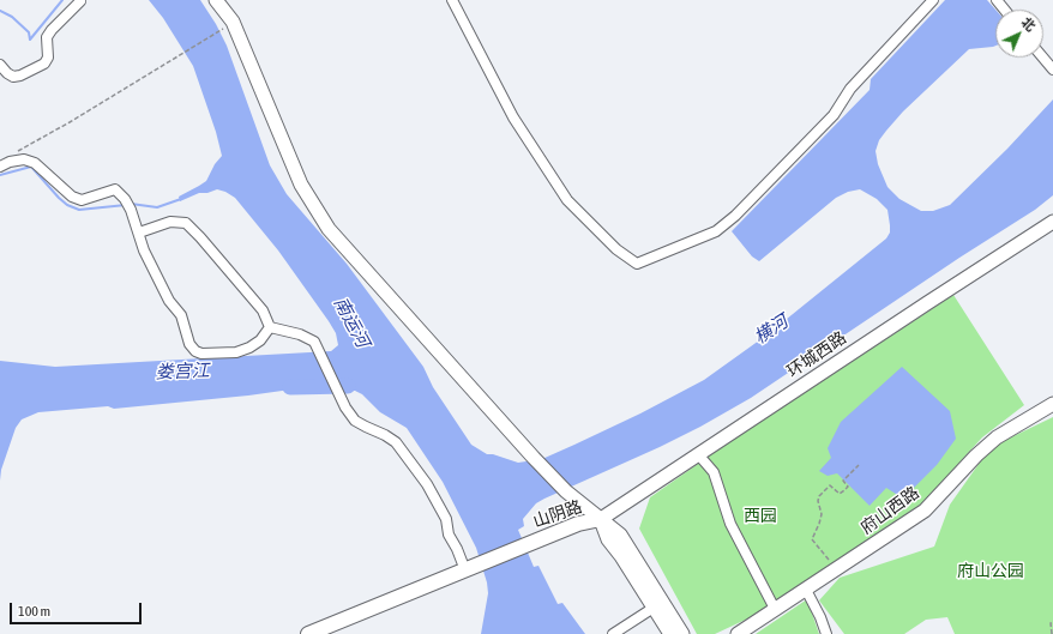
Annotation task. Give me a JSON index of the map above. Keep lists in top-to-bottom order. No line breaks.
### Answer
{"streets":{"main road":["环城西路","府山西路","山阴路"]},"crossings":[["环城西路","山阴路"]],"water":["南运河","横河","娄宫江"],"parks":["西园","府山公园"],"scale_bar":"100 m","north":"top right"}
